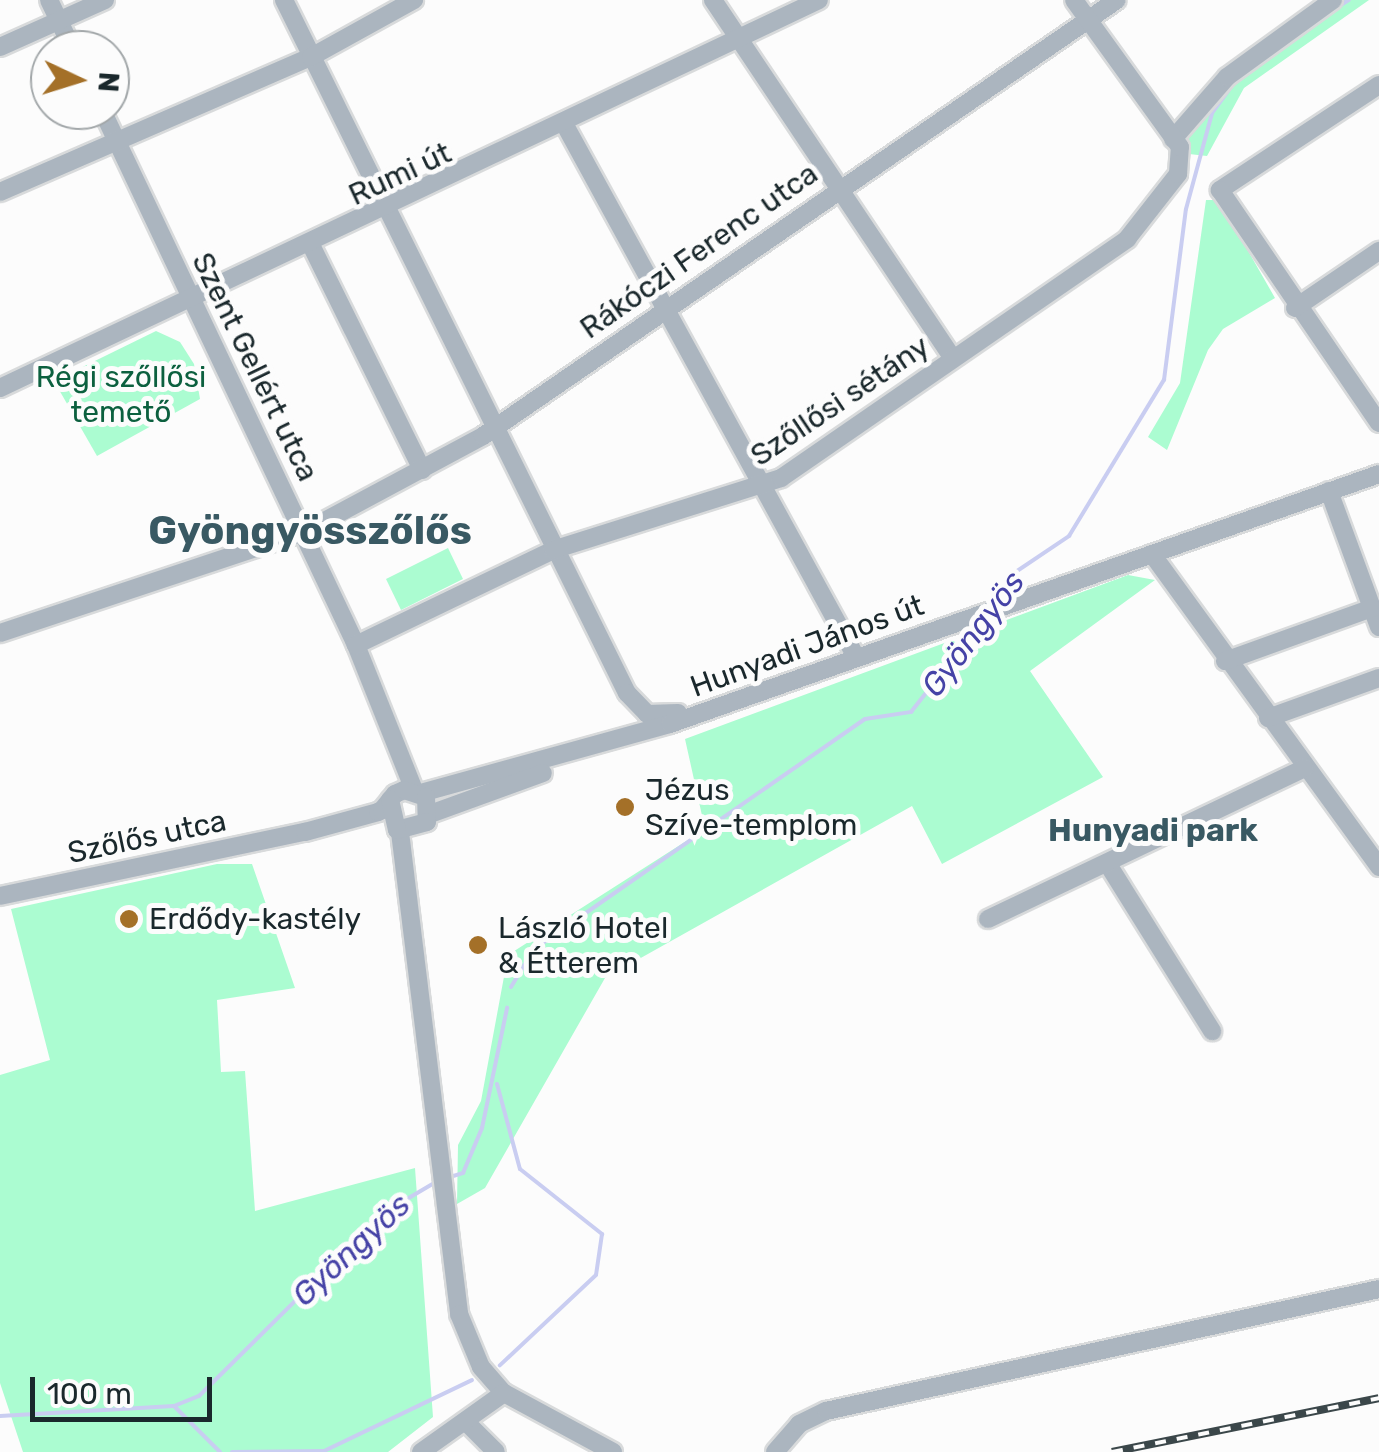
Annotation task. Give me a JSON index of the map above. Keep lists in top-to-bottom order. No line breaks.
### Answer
{"streets":{"street":["Rumi út","Rákóczi Ferenc utca","Szent Gellért utca","Szőllősi sétány","Hunyadi János út","Szőlős utca"]},"crossings":[["Rumi út","Szent Gellért utca"],["Rákóczi Ferenc utca","Szent Gellért utca"],["Szent Gellért utca","Szőllősi sétány"],["Szent Gellért utca","Hunyadi János út"],["Szent Gellért utca","Szőlős utca"],["Hunyadi János út","Szőlős utca"]],"districts":["Gyöngyösszőlős","Hunyadi park"],"water":["Gyöngyös"],"parks":["Régi szőllősi temető"],"places":["Jézus Szíve-templom","Erdődy-kastély","László Hotel & Étterem"],"scale_bar":"100 m","north":"right"}
